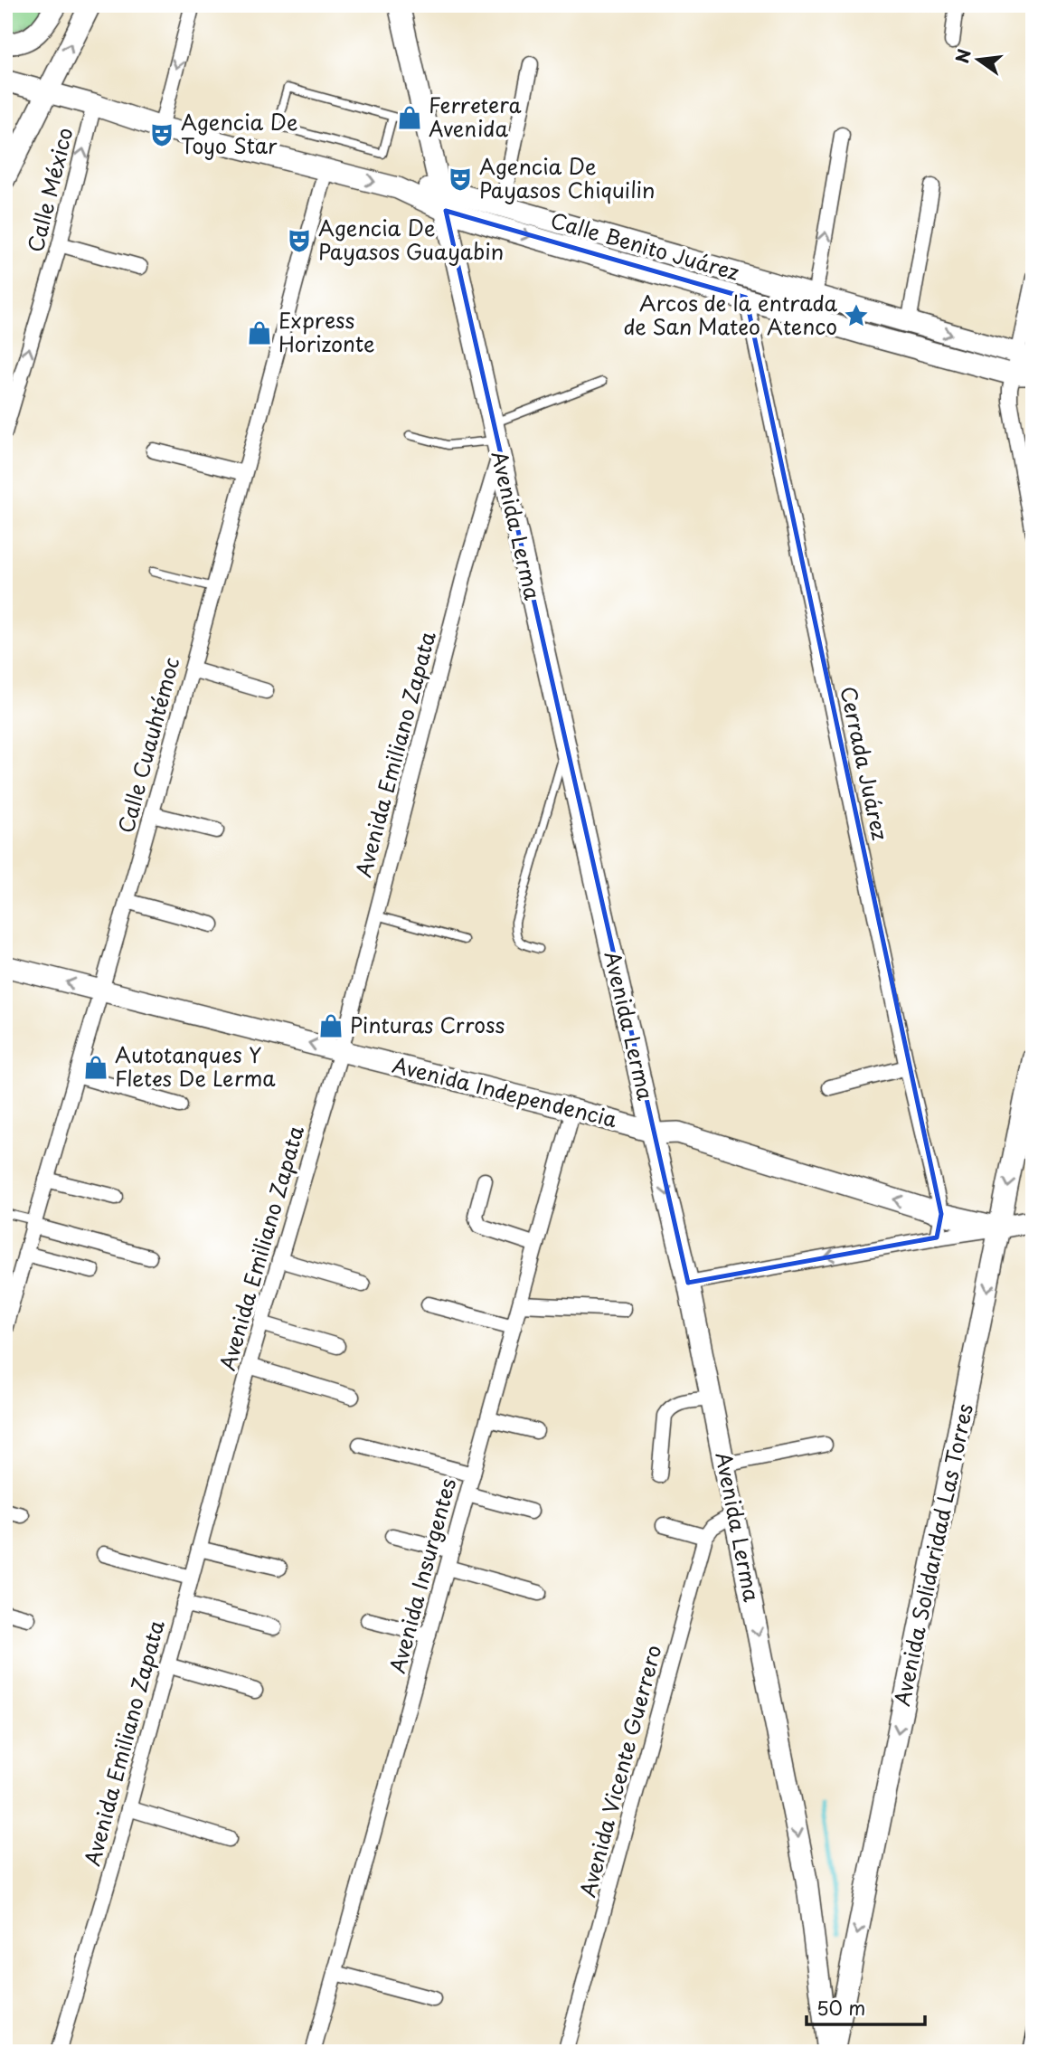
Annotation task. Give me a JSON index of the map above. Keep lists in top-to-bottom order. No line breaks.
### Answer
{"streets":{"main road":["Calle Benito Juárez","Avenida Lerma","Avenida Independencia","Avenida Solidaridad Las Torres"],"street":["Calle México","Calle Cuauhtémoc","Avenida Emiliano Zapata","Cerrada Juárez","Avenida Insurgentes","Avenida Vicente Guerrero"]},"crossings":[["Calle México","Calle Benito Juárez"],["Calle Benito Juárez","Avenida Lerma"],["Calle Benito Juárez","Calle Cuauhtémoc"],["Calle Benito Juárez","Cerrada Juárez"],["Avenida Lerma","Avenida Emiliano Zapata"],["Avenida Lerma","Avenida Independencia"],["Calle Cuauhtémoc","Avenida Independencia"],["Avenida Emiliano Zapata","Avenida Independencia"],["Cerrada Juárez","Avenida Independencia"],["Avenida Independencia","Avenida Solidaridad Las Torres"],["Avenida Independencia","Avenida Insurgentes"]],"one_way":["Calle México","Avenida Independencia","Avenida Solidaridad Las Torres"],"places":{"shop":["Ferretera Avenida","Express Horizonte","Pinturas Crross","Autotanques Y Fletes De Lerma"],"theatre":["Agencia De Toyo Star","Agencia De Payasos Chiquilin","Agencia De Payasos Guayabin"],"place":["Arcos de la entrada de San Mateo Atenco"]},"scale_bar":"50 m","north":"left"}
